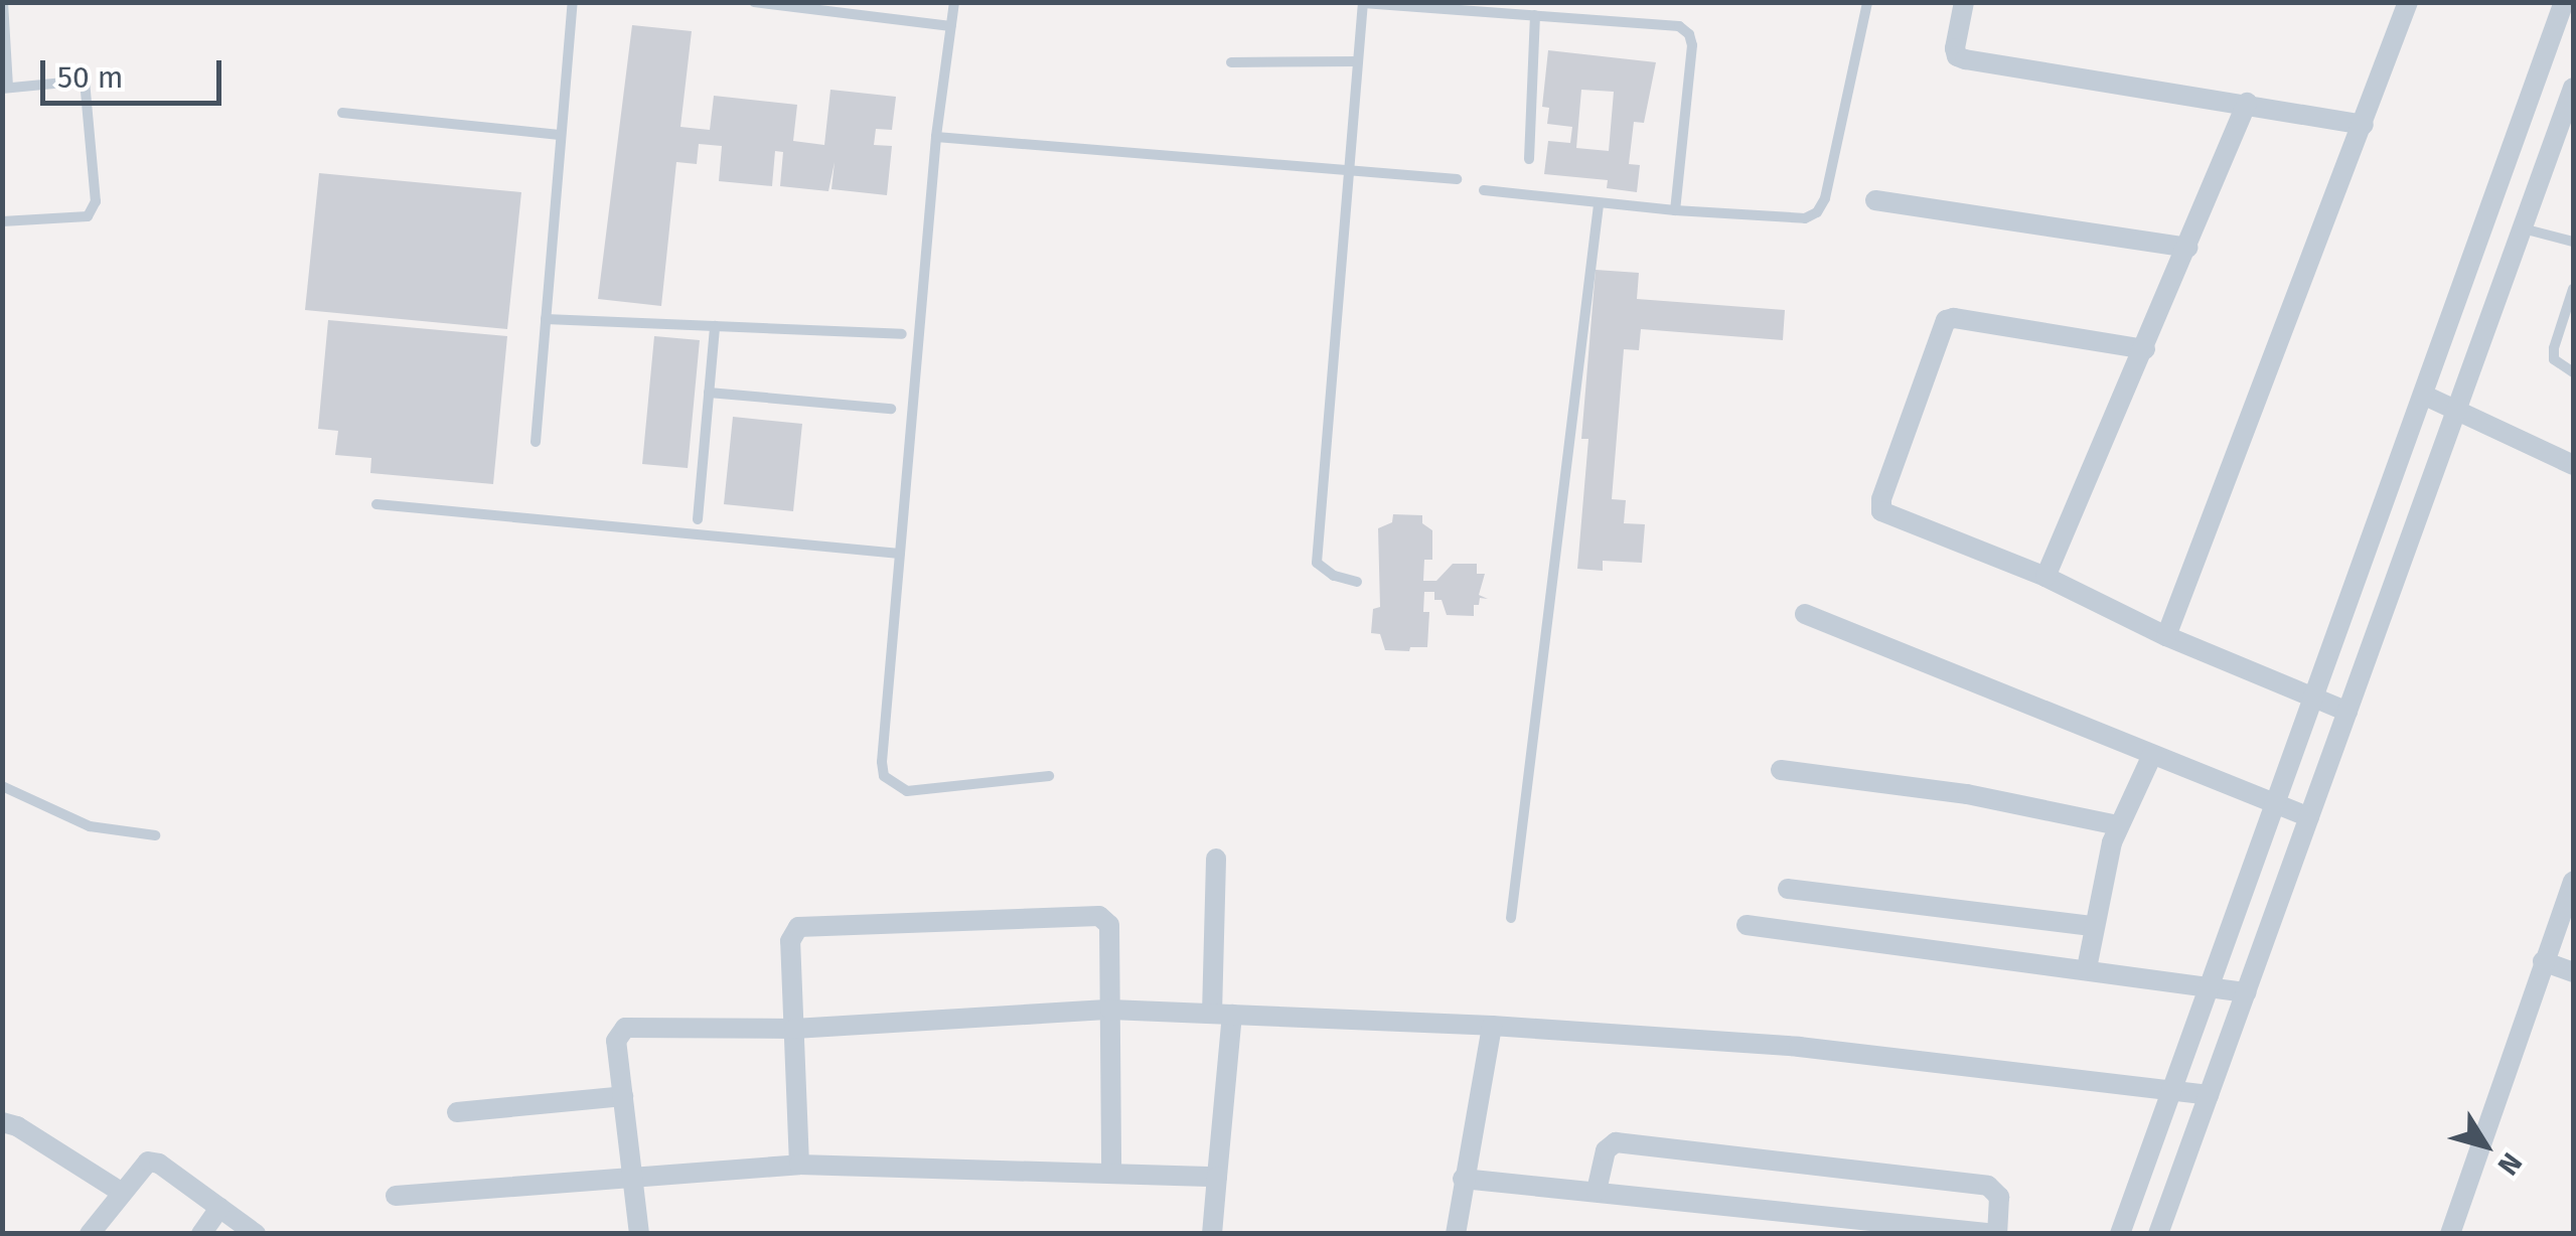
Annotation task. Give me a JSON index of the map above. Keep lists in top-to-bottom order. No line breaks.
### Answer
{"scale_bar":"50 m","north":"bottom right"}
